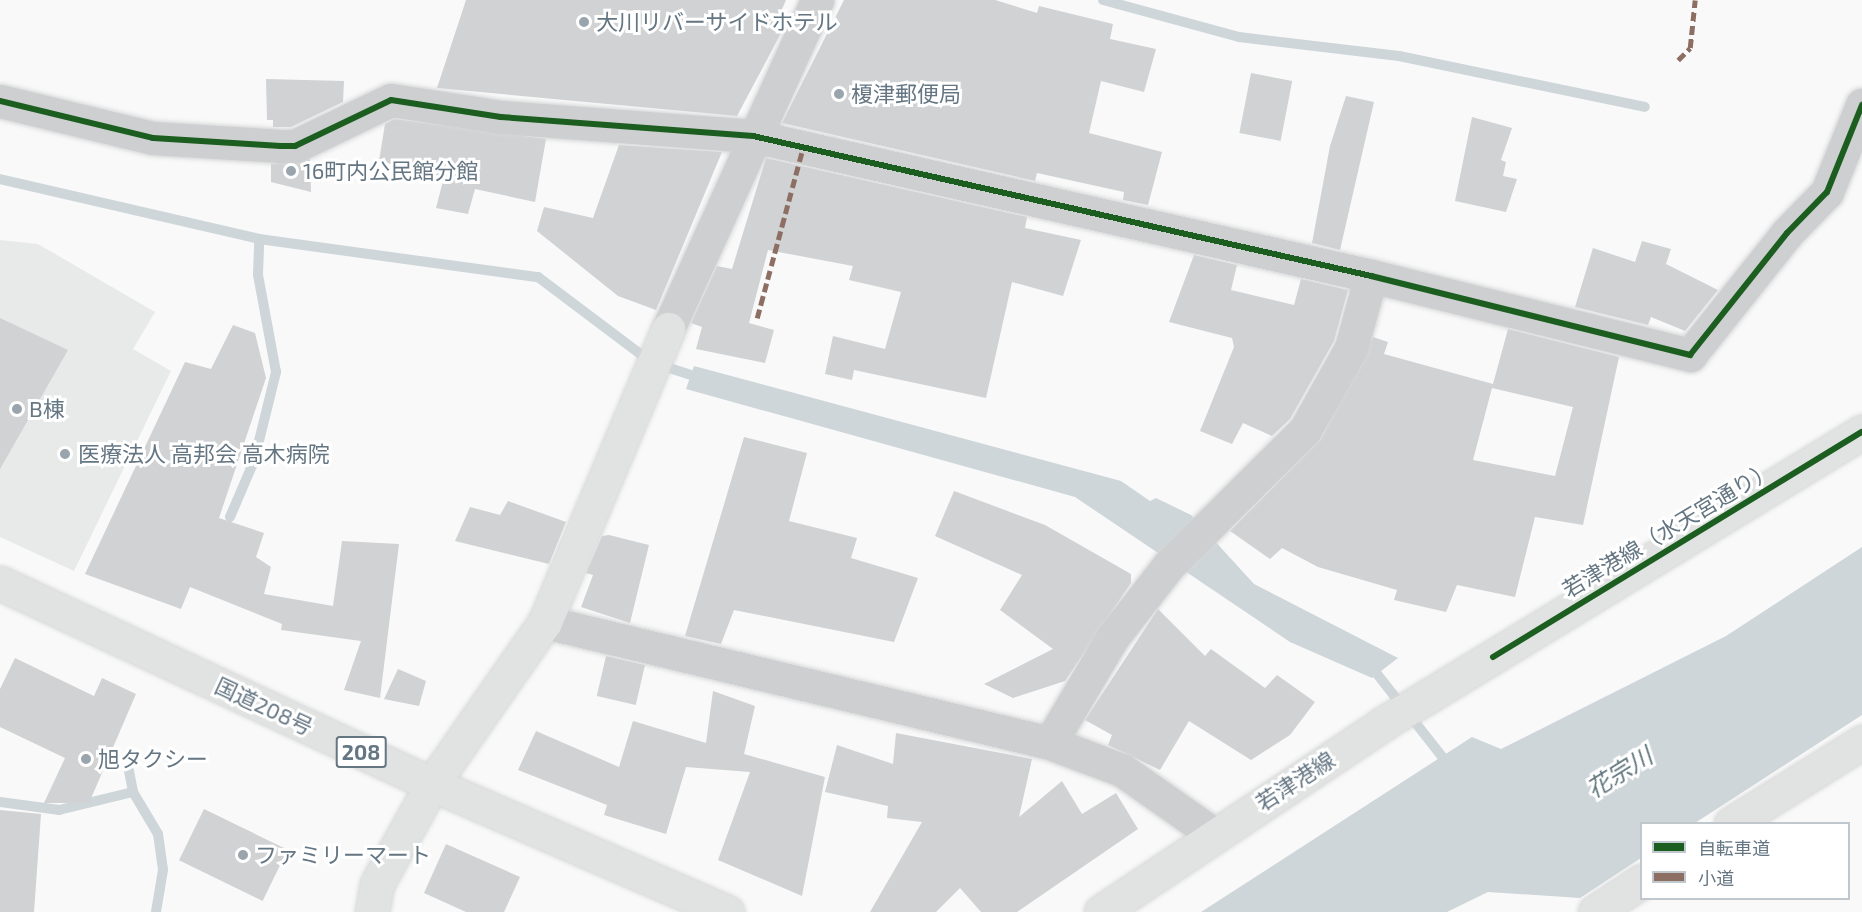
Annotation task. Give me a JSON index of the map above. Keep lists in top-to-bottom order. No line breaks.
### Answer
{"streets":{"main road":["若津港線（水天宮通り）","国道208号","208","若津港線"]},"crossings":[["若津港線（水天宮通り）","若津港線"]],"water":["花宗川"],"places":["大川リバーサイドホテル","榎津郵便局","16町内公民館分館","B棟","医療法人 高邦会 高木病院","旭タクシー","ファミリーマート"],"legend":["自転車道","小道"]}
